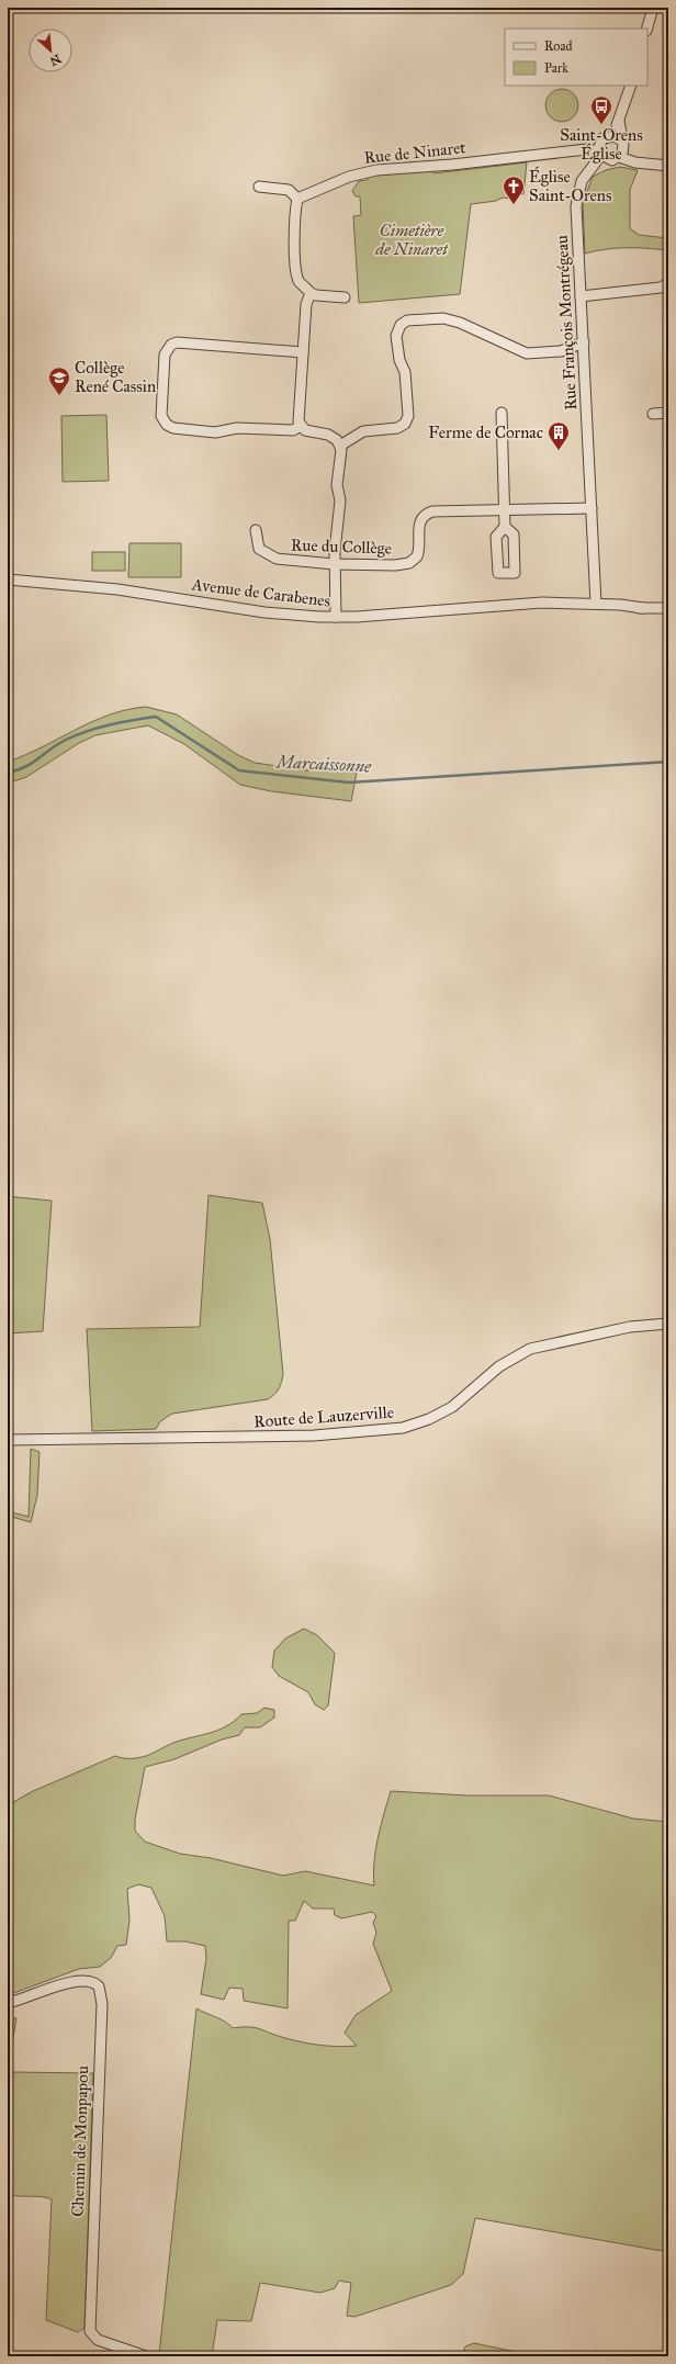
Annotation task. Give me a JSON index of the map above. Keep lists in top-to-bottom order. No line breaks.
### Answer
{"streets":{"street":["Rue de Ninaret","Rue François Montrégeau","Rue du Collège","Avenue de Carabenes","Route de Lauzerville","Chemin de Monpapou"]},"crossings":[["Rue de Ninaret","Rue François Montrégeau"],["Rue François Montrégeau","Rue du Collège"],["Rue François Montrégeau","Avenue de Carabenes"]],"water":["Marcaissonne"],"parks":["Cimetière de Ninaret"],"places":{"bus stop":["Saint-Orens Église"],"church":["Église Saint-Orens"],"school or university":["Collège René Cassin"],"building":["Ferme de Cornac"]},"legend":["Road","Park"],"north":"bottom right"}
